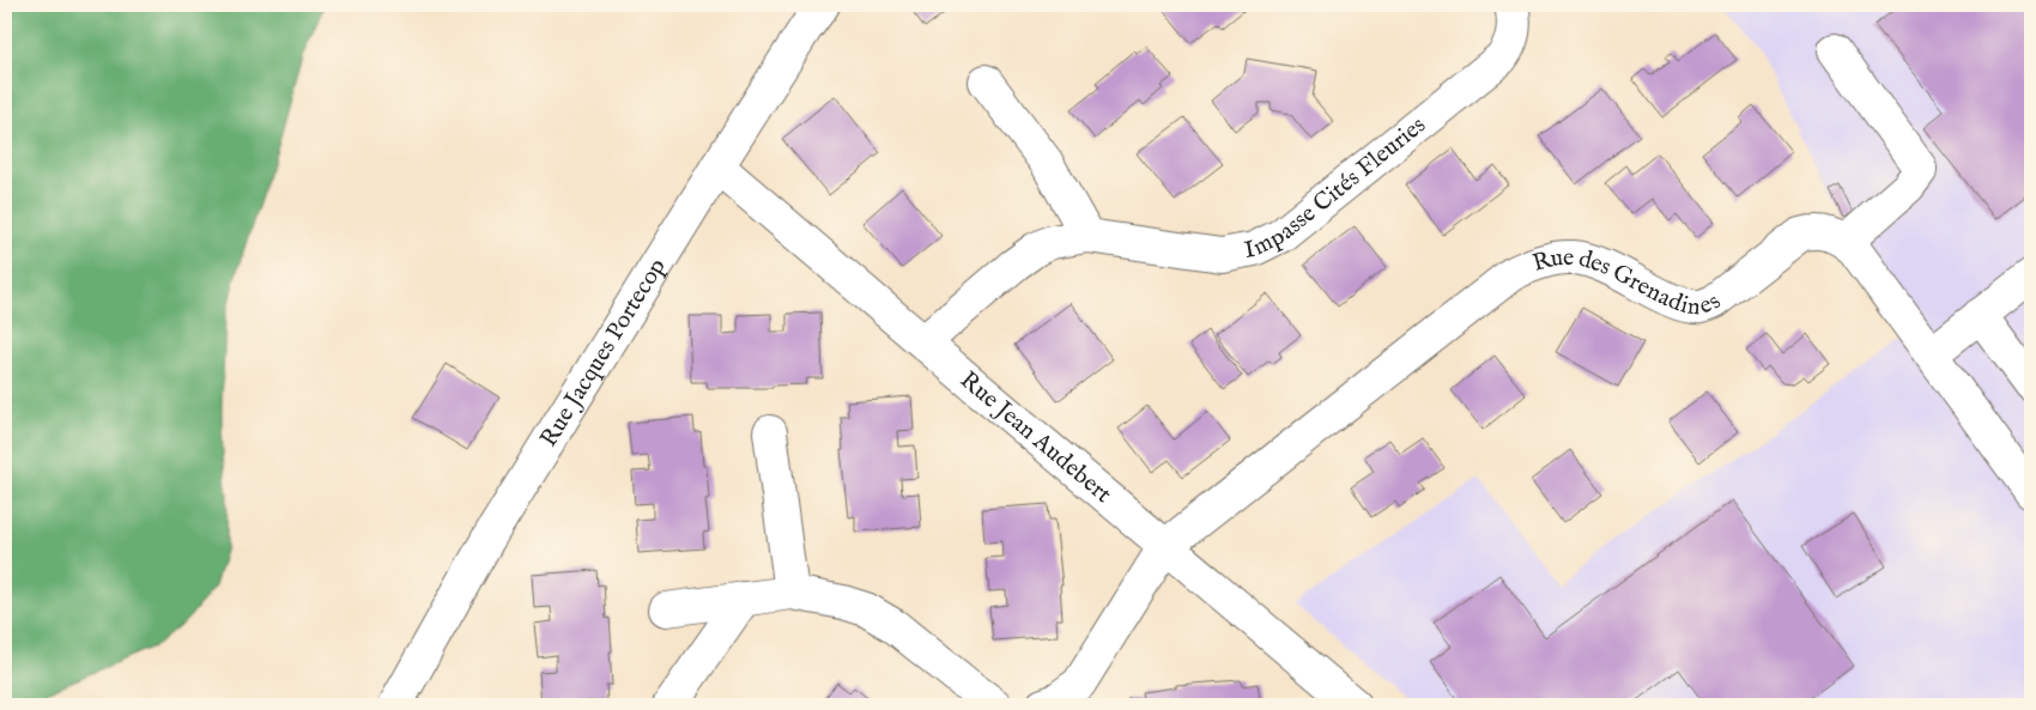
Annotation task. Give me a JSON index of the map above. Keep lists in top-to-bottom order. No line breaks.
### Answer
{"streets":{"street":["Impasse Cités Fleuries","Rue des Grenadines","Rue Jacques Portecop","Rue Jean Audebert"]},"crossings":[["Impasse Cités Fleuries","Rue Jean Audebert"],["Rue des Grenadines","Rue Jean Audebert"],["Rue Jacques Portecop","Rue Jean Audebert"]]}
